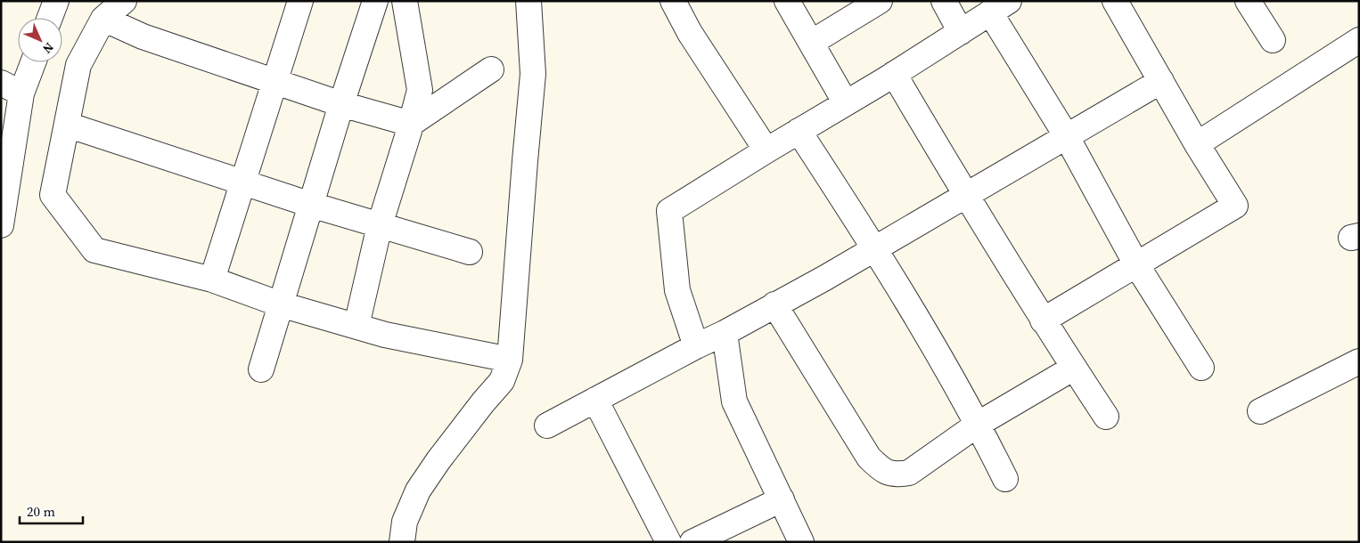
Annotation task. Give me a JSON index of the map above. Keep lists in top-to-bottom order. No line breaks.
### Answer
{"scale_bar":"20 m","north":"bottom right"}
